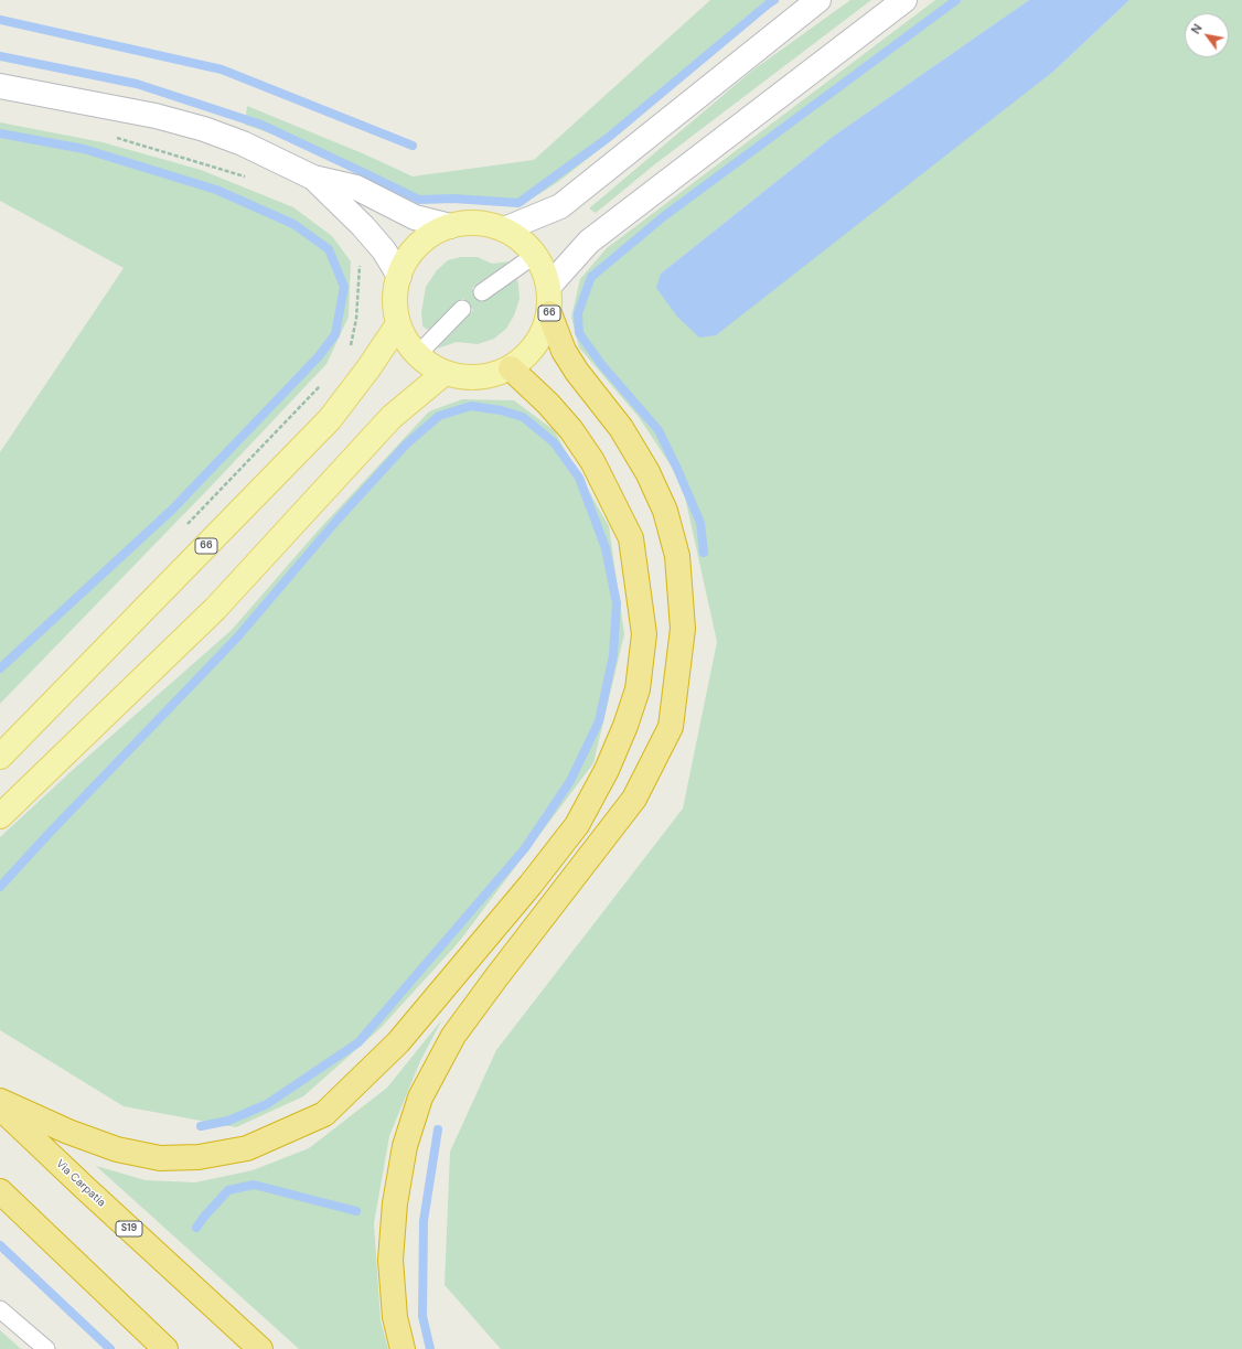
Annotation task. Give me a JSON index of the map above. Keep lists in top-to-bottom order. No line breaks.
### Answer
{"streets":{"highway":["Via Carpatia","S19"],"main road":["66"]},"north":"top left"}
